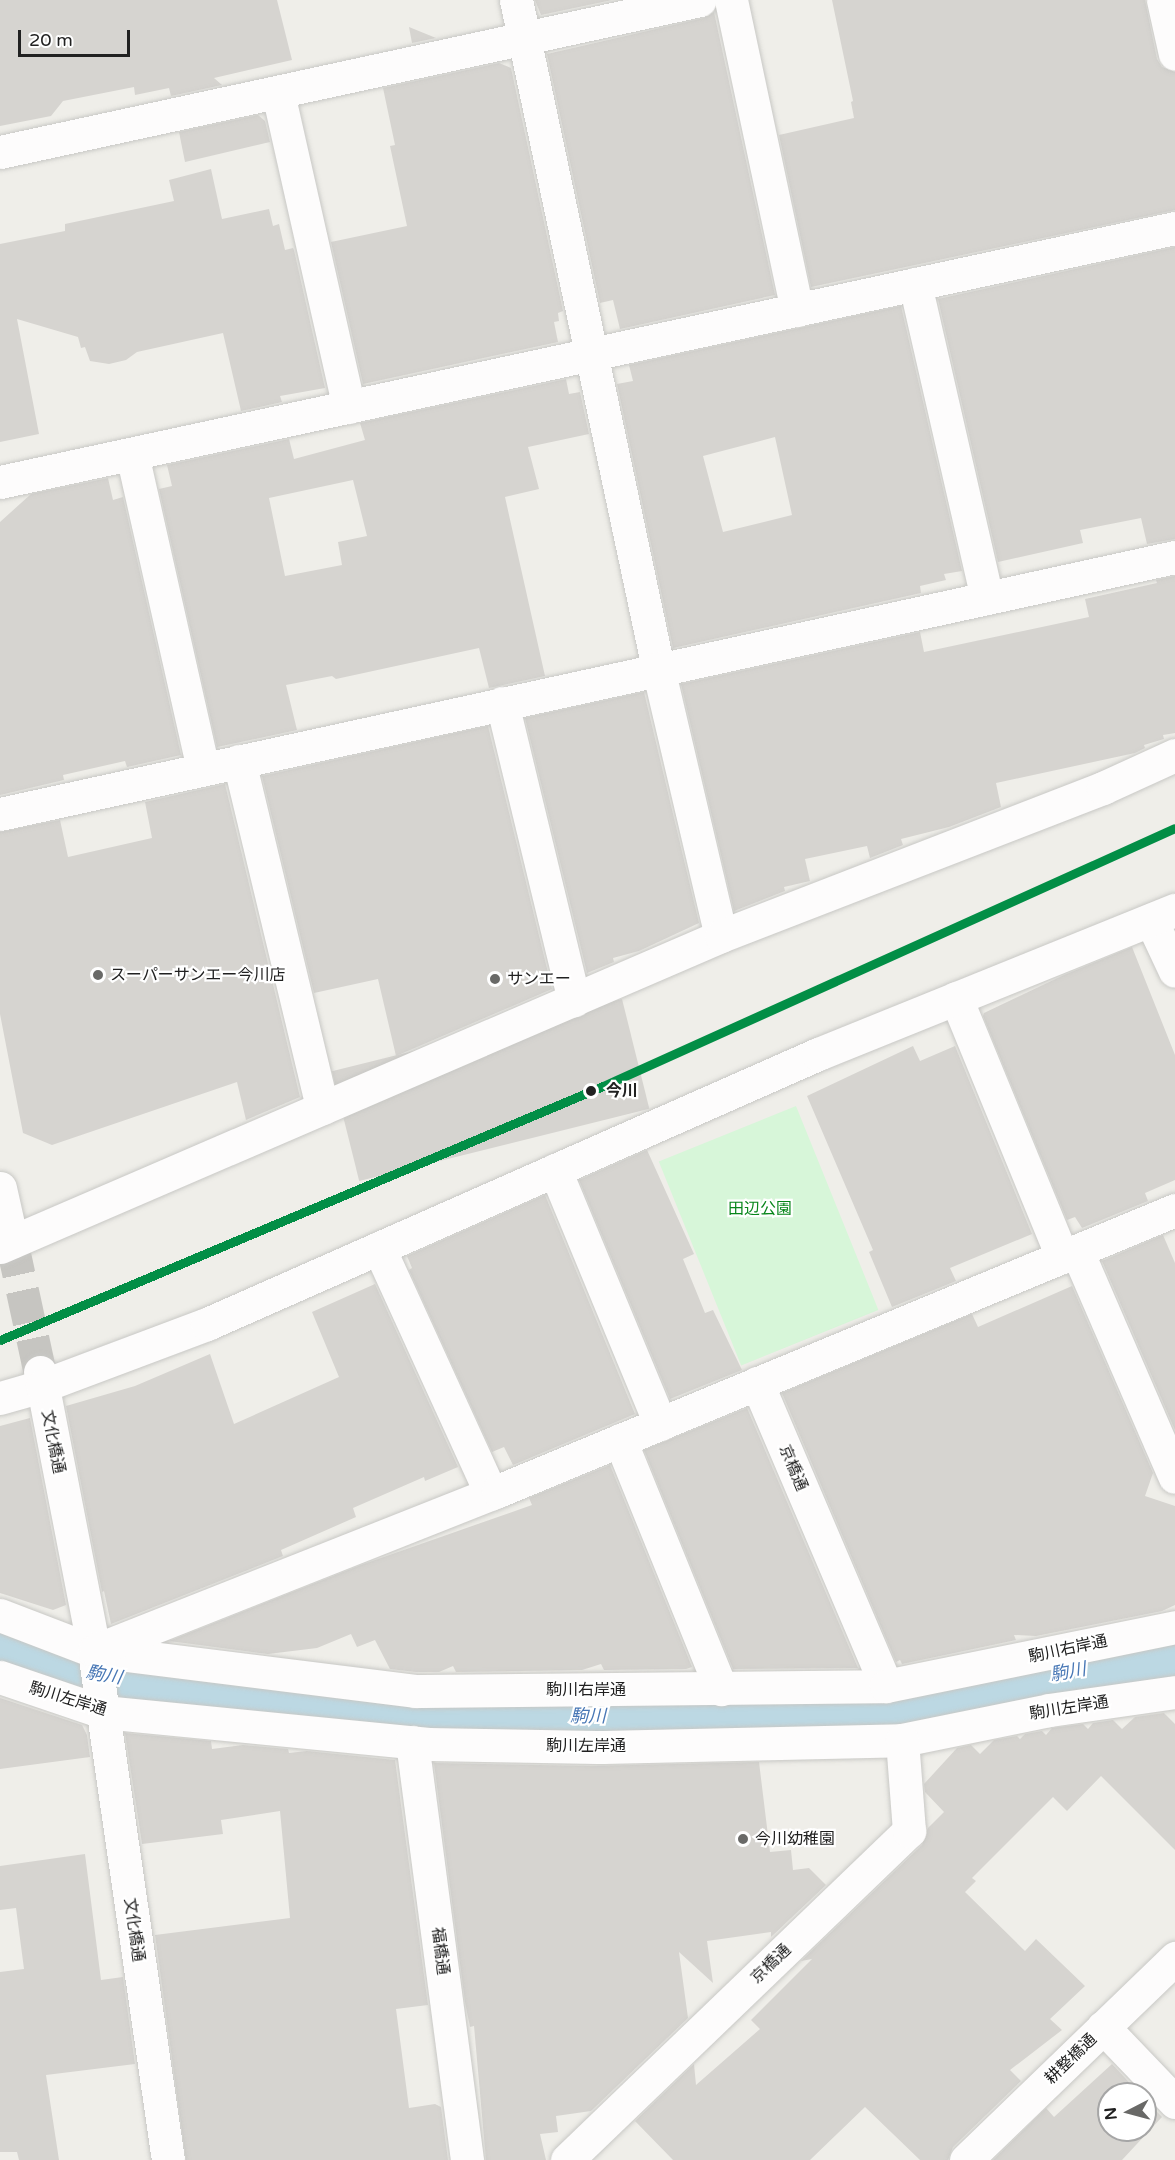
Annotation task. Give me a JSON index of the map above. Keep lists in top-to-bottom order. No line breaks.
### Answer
{"streets":{"street":["文化橋通","京橋通","駒川右岸通","駒川左岸通","福橋通","耕整橋通"]},"crossings":[["文化橋通","駒川右岸通"],["文化橋通","駒川左岸通"],["京橋通","駒川右岸通"],["京橋通","駒川左岸通"],["駒川左岸通","福橋通"]],"water":["駒川"],"parks":["田辺公園"],"places":["スーパーサンエー今川店","サンエー","今川","今川幼稚園"],"scale_bar":"20 m","north":"left"}
